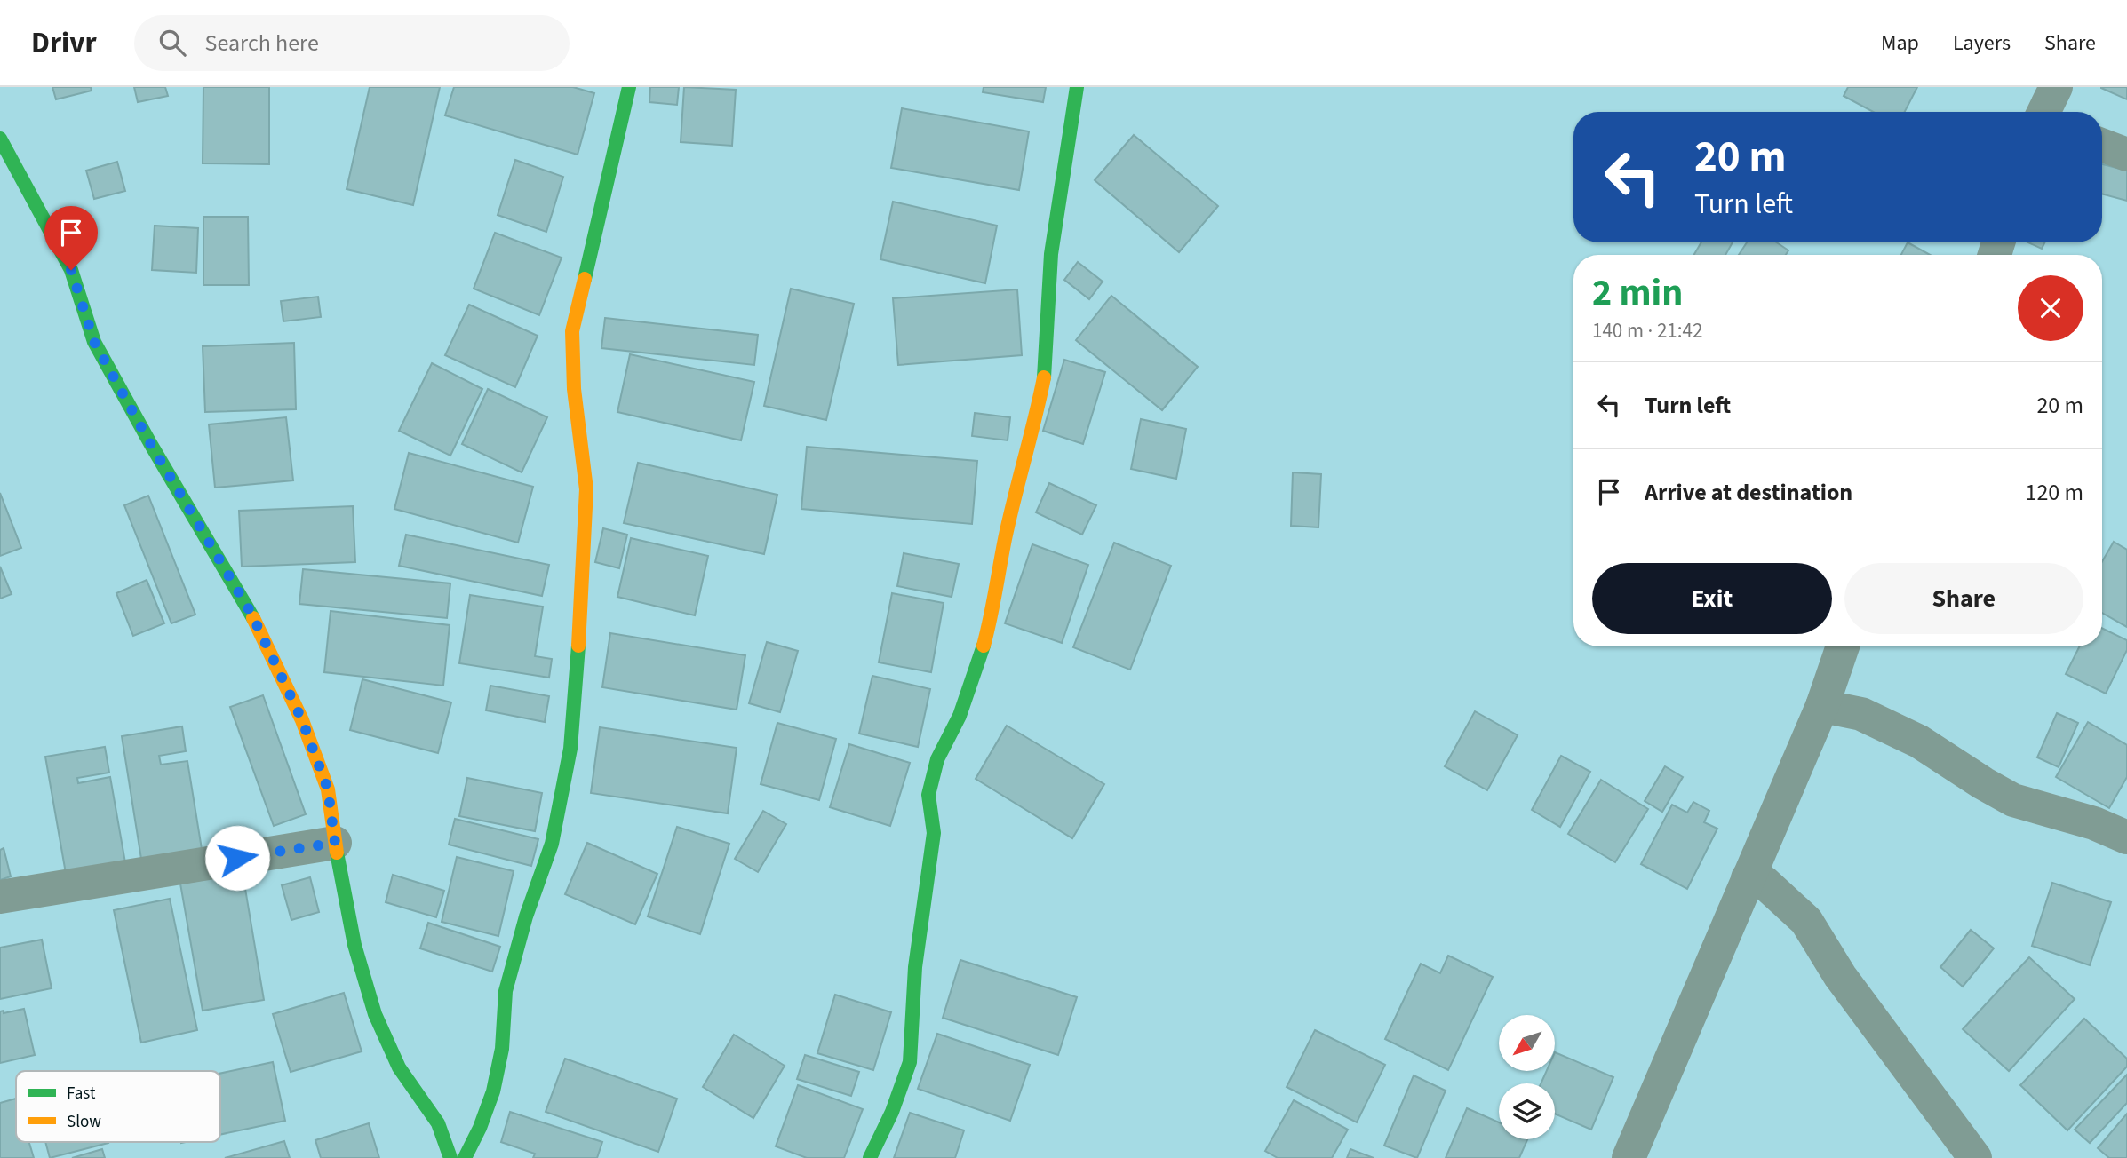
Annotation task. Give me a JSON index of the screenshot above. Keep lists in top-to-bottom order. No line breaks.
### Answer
{"legend":["Fast","Slow"],"north":"bottom left","page":{"header":"Drivr","search":"Search here","nav":["Map","Layers","Share"],"turn":["20 m","Turn left"],"heading":["2 min","140 m · 21:42"],"list":[{"name":"Turn left","value":"20 m"},{"name":"Arrive at destination","value":"120 m"}],"buttons":["Exit","Share"]}}
